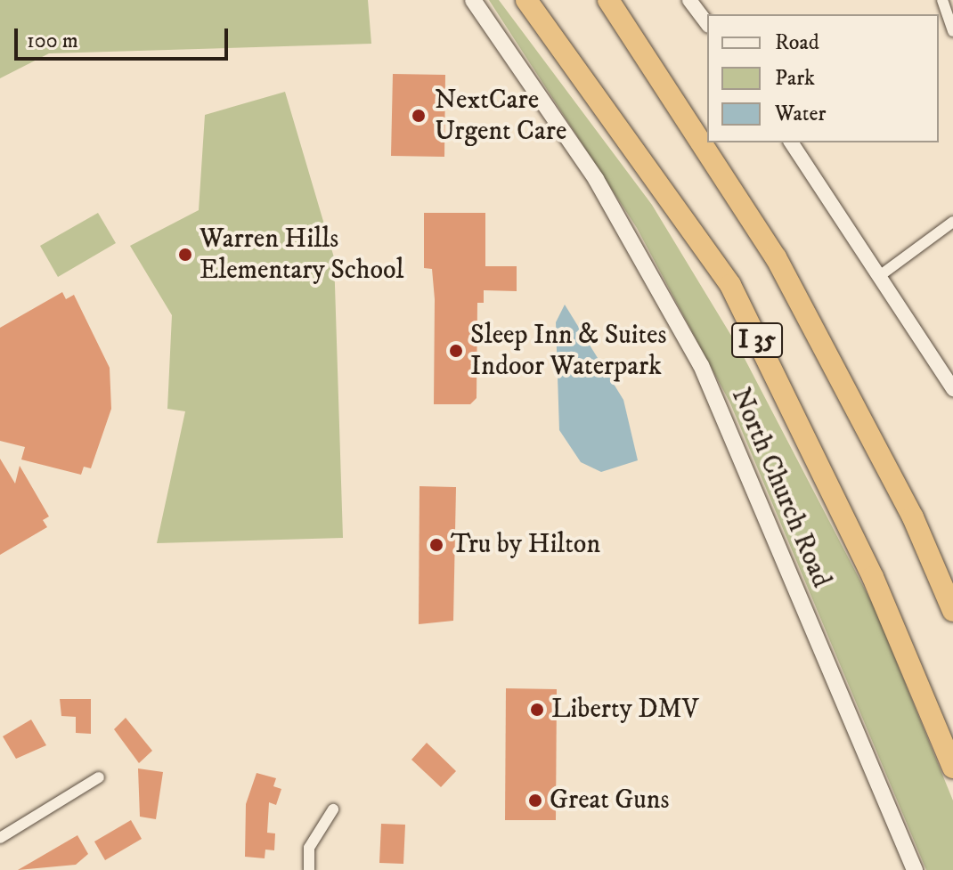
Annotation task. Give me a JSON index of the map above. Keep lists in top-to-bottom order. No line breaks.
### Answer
{"streets":{"highway":["I 35"],"main road":["North Church Road"]},"places":["NextCare Urgent Care","Warren Hills Elementary School","Sleep Inn & Suites Indoor Waterpark","Tru by Hilton","Liberty DMV","Great Guns"],"legend":["Road","Park","Water"],"scale_bar":"100 m"}
